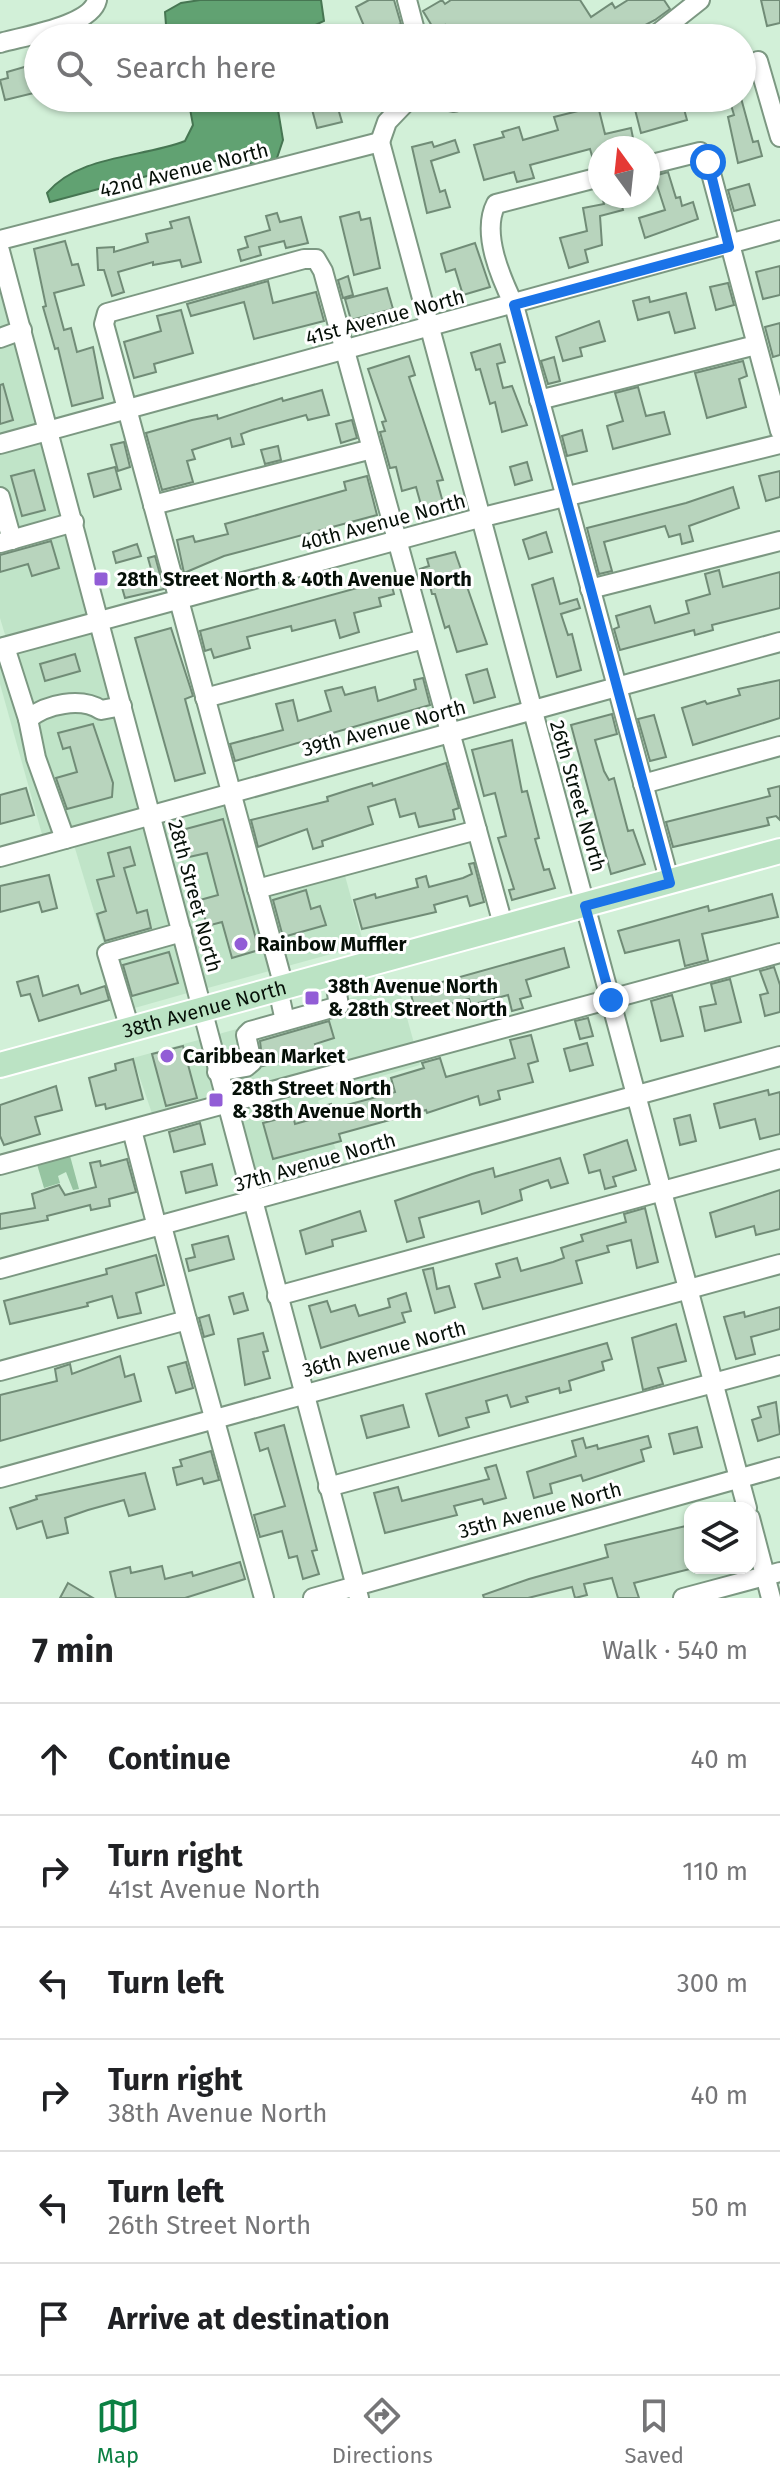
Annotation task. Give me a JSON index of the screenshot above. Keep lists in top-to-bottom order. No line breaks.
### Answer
{"streets":{"main road":["38th Avenue North"],"street":["42nd Avenue North","41st Avenue North","40th Avenue North","39th Avenue North","26th Street North","28th Street North","37th Avenue North","36th Avenue North","35th Avenue North"]},"crossings":[["42nd Avenue North","26th Street North"],["41st Avenue North","26th Street North"],["41st Avenue North","28th Street North"],["40th Avenue North","26th Street North"],["40th Avenue North","28th Street North"],["39th Avenue North","26th Street North"],["39th Avenue North","28th Street North"],["26th Street North","38th Avenue North"],["26th Street North","37th Avenue North"],["26th Street North","36th Avenue North"],["26th Street North","35th Avenue North"],["28th Street North","38th Avenue North"],["28th Street North","37th Avenue North"],["28th Street North","36th Avenue North"],["28th Street North","35th Avenue North"]],"places":{"transit":["28th Street North & 40th Avenue North","38th Avenue North & 28th Street North","28th Street North & 38th Avenue North"],"other":["Rainbow Muffler","Caribbean Market"]},"north":"top","page":{"search":"Search here","heading":["7 min","Walk · 540 m"],"list":[["Continue","40 m"],["Turn right","41st Avenue North","110 m"],["Turn left","300 m"],["Turn right","38th Avenue North","40 m"],["Turn left","26th Street North","50 m"],"Arrive at destination"],"nav":["Map","Directions","Saved"]}}
